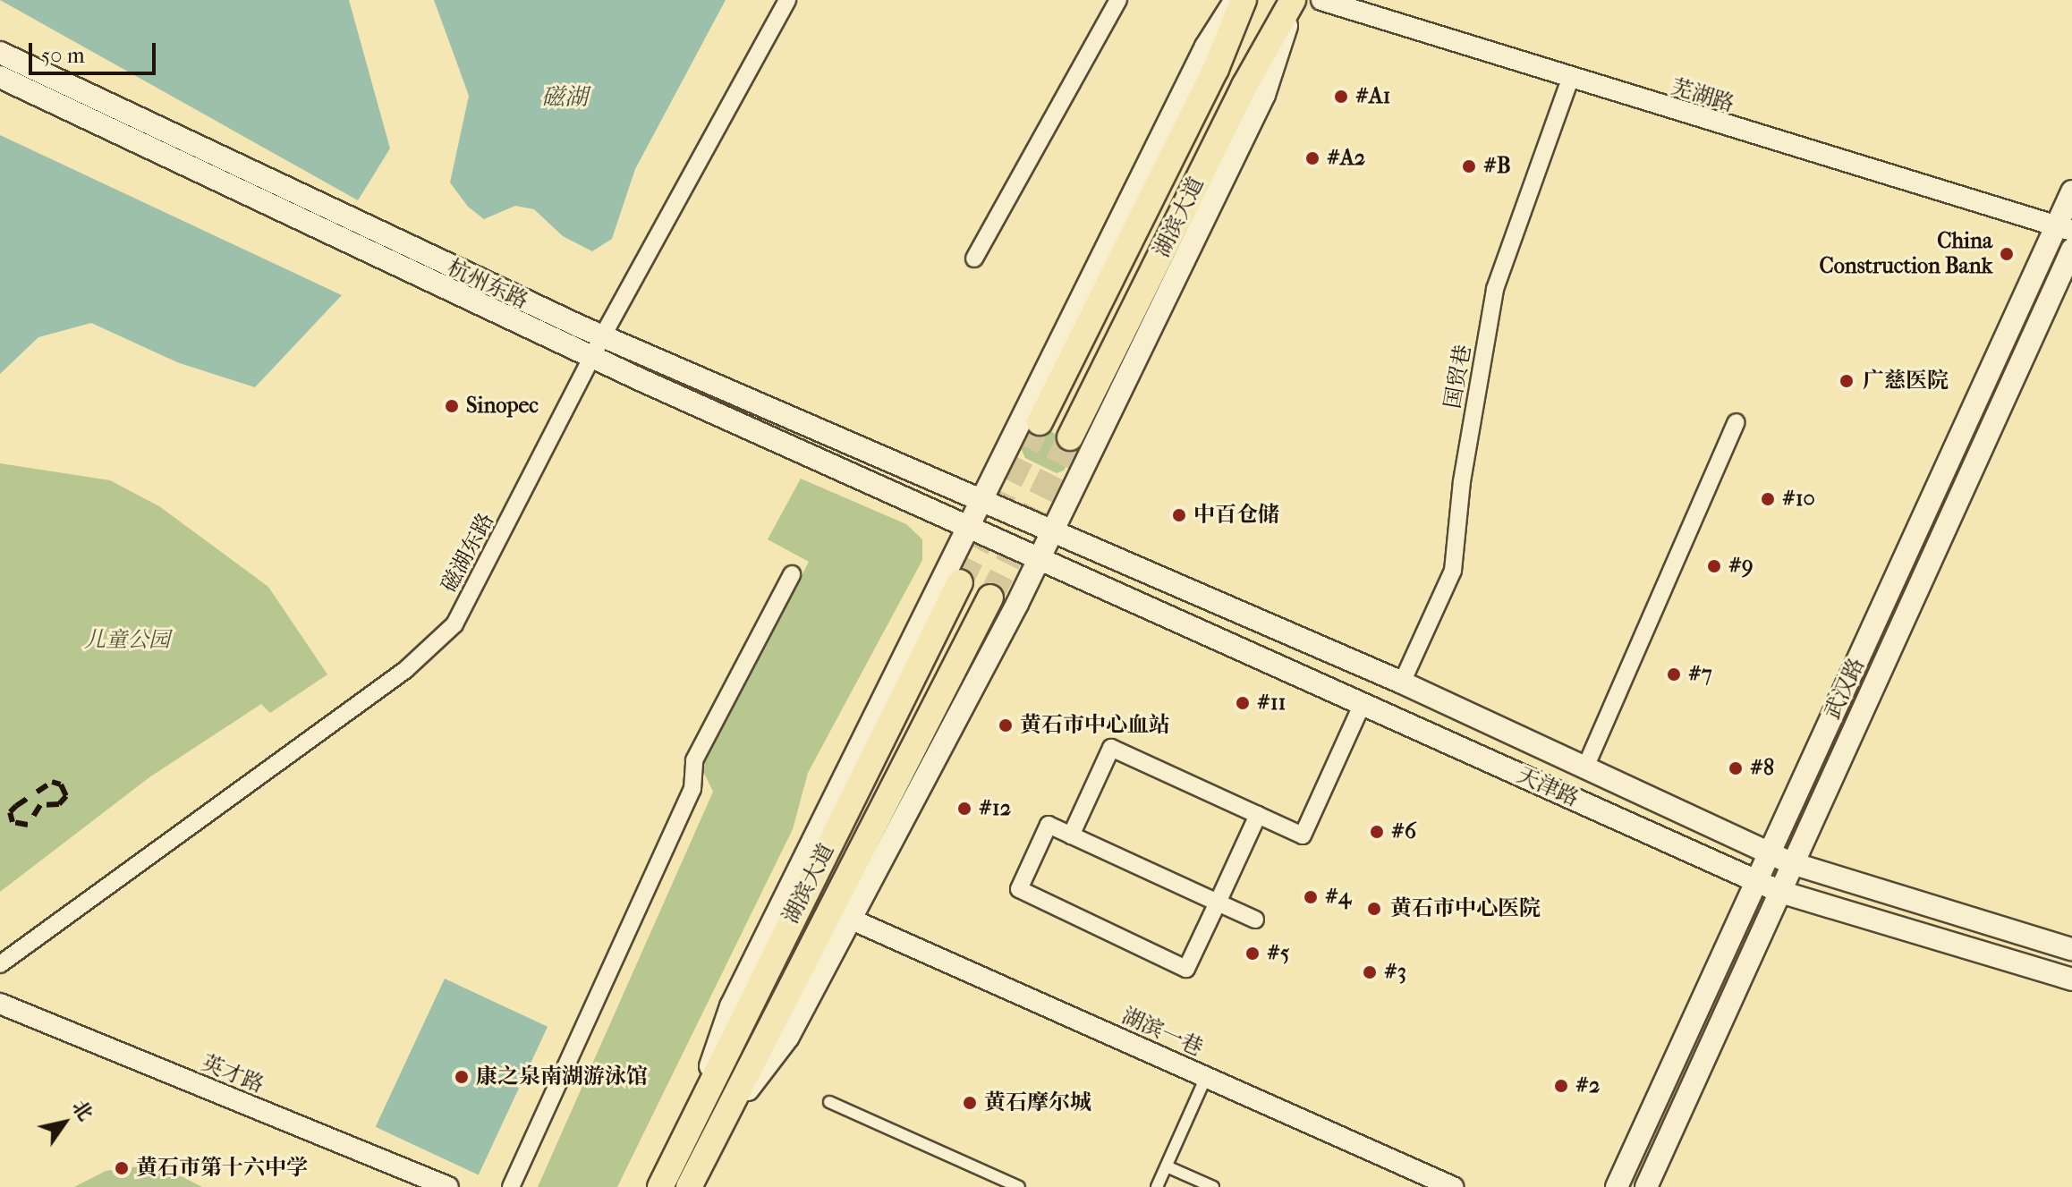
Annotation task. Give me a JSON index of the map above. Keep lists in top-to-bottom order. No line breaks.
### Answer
{"streets":{"main road":["湖滨大道","杭州东路","武汉路","天津路"],"street":["芜湖路","国贸巷","磁湖东路","湖滨一巷","英才路"]},"crossings":[["芜湖路","国贸巷"],["芜湖路","武汉路"],["杭州东路","磁湖东路"],["杭州东路","天津路"],["国贸巷","天津路"],["武汉路","天津路"]],"water":["磁湖"],"parks":["儿童公园"],"places":["#A1","#A2","#B","China Construction Bank","广慈医院","Sinopec","#10","中百仓储","#9","#7","#11","黄石市中心血站","#8","#12","#6","#4","黄石市中心医院","#5","#3","康之泉南湖游泳馆","#2","黄石摩尔城","黄石市第十六中学"],"scale_bar":"50 m","north":"top right"}
